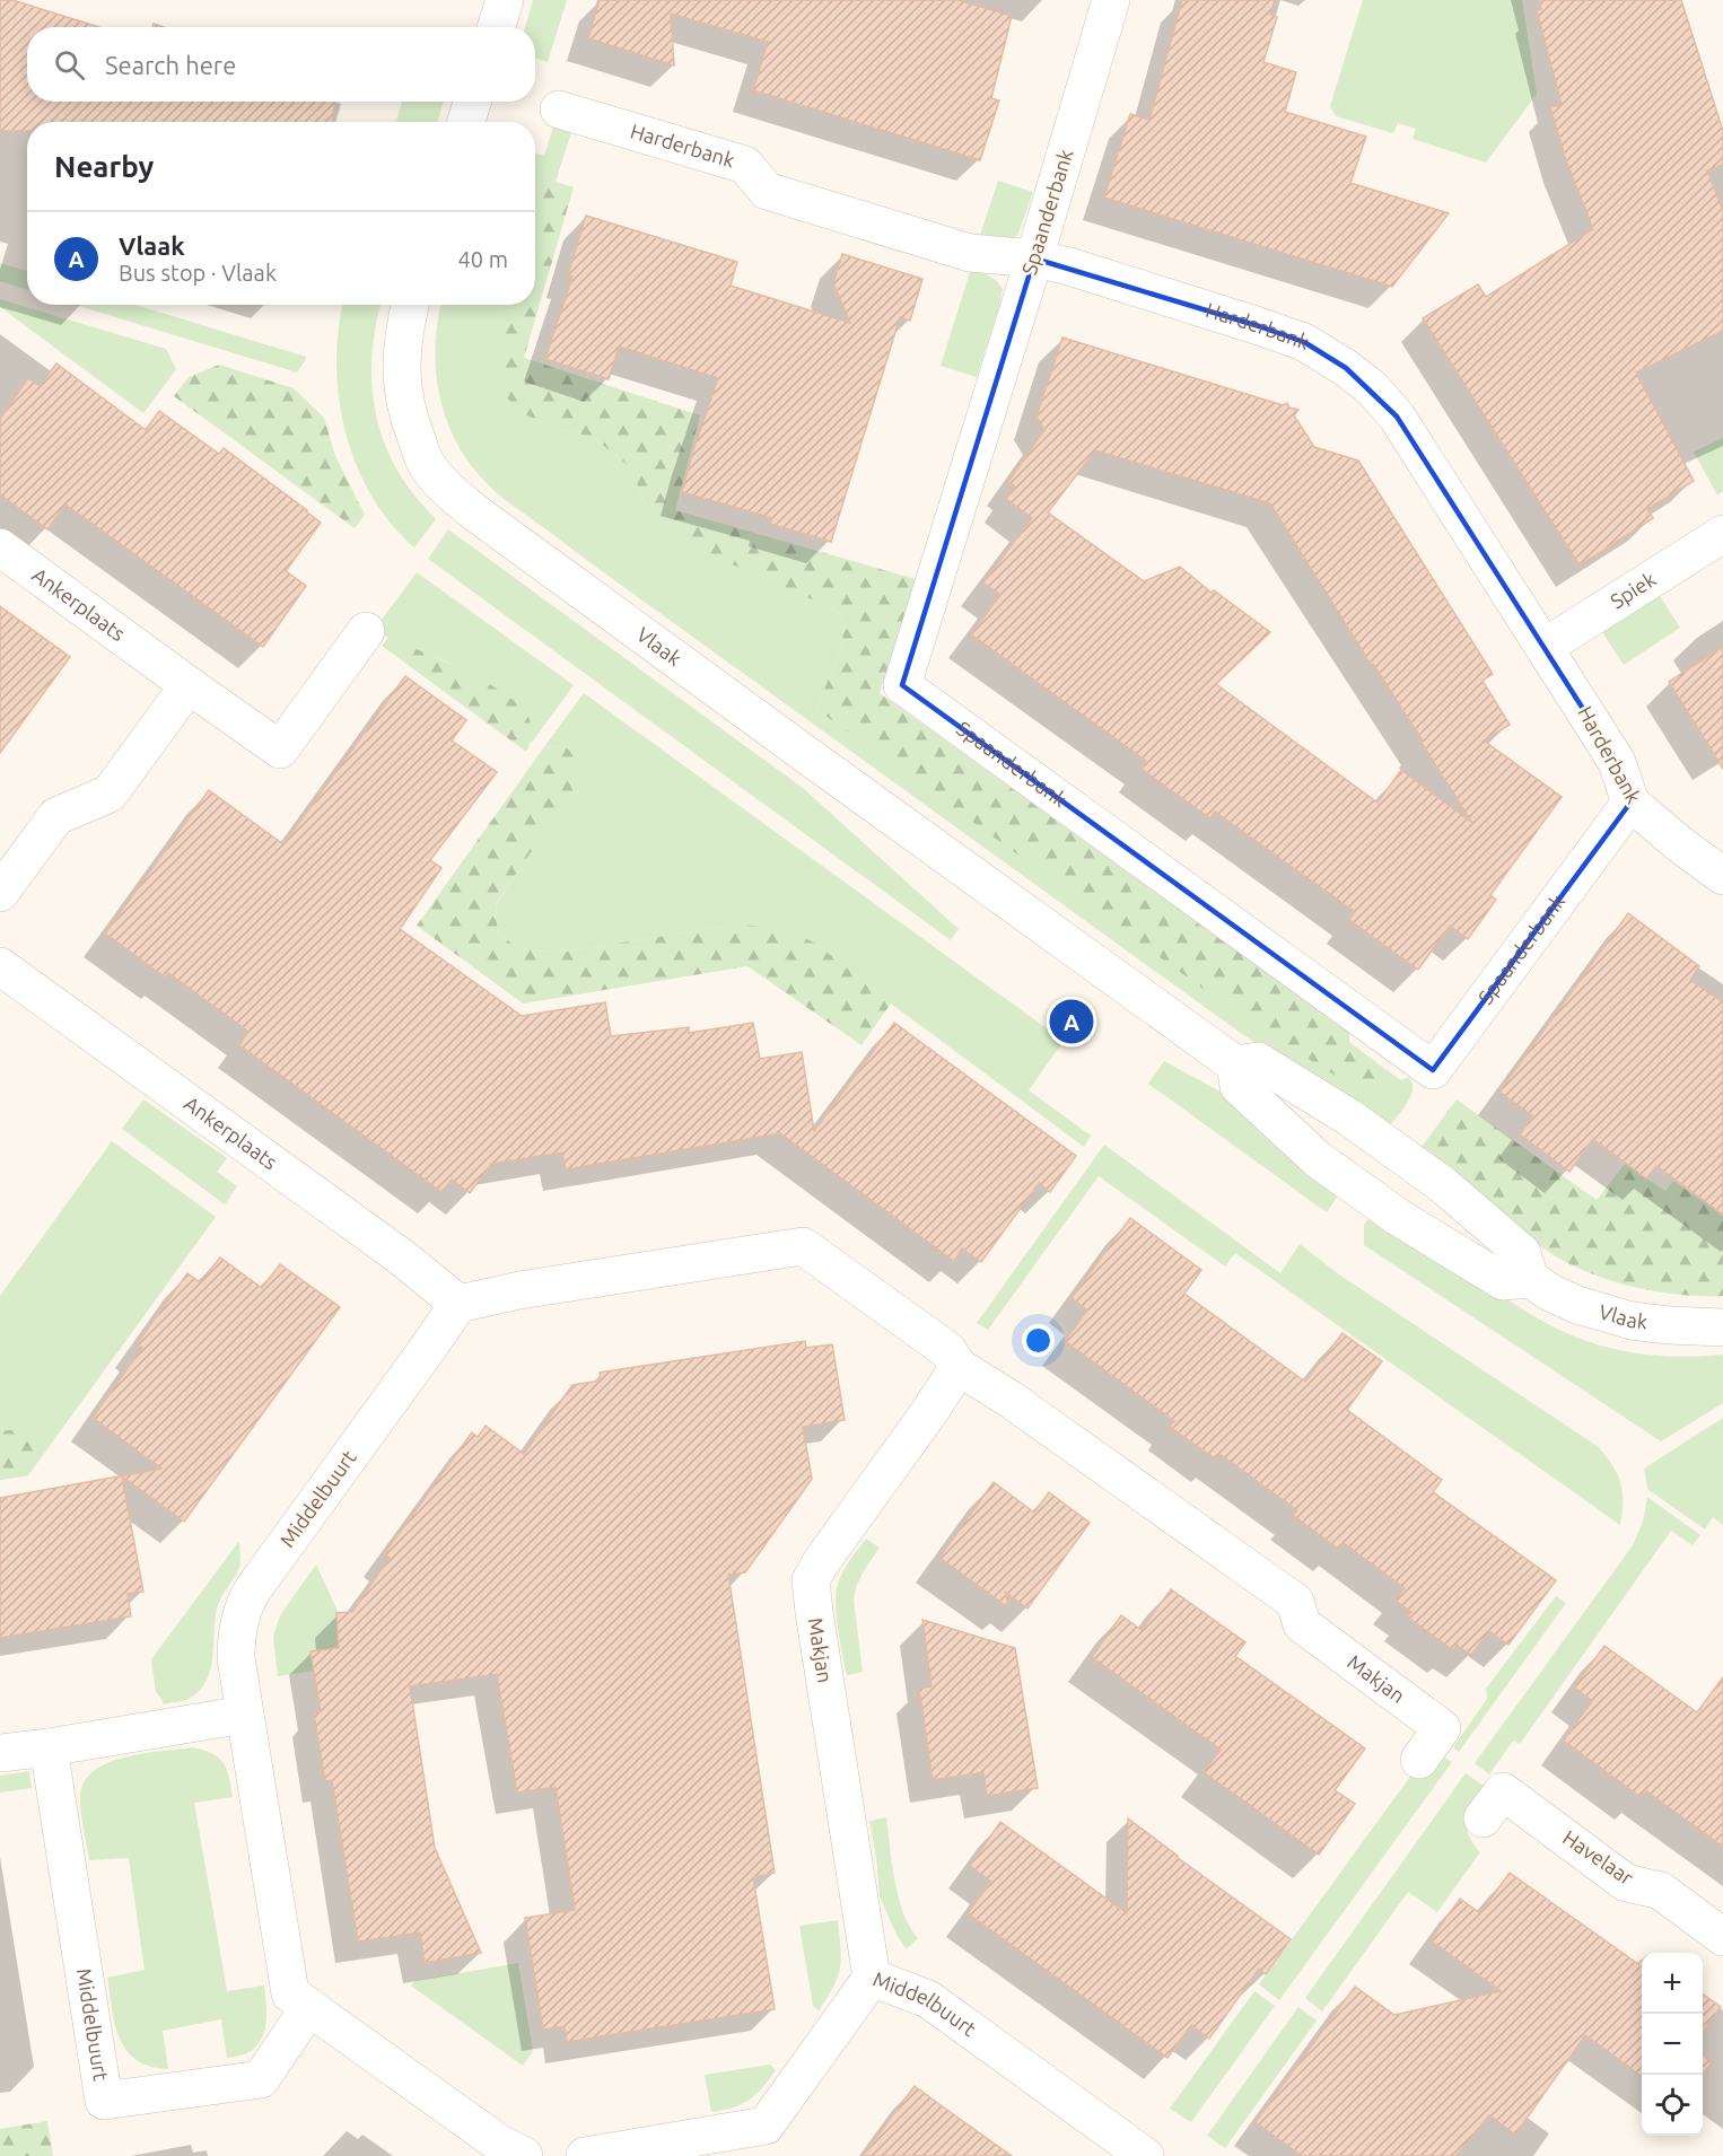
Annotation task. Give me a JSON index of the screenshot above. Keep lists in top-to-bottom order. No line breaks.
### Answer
{"streets":{"street":["Harderbank","Spaanderbank","Spiek","Ankerplaats","Vlaak","Middelbuurt","Makjan","Havelaar"]},"crossings":[["Harderbank","Spaanderbank"],["Harderbank","Spiek"],["Ankerplaats","Middelbuurt"],["Ankerplaats","Makjan"],["Middelbuurt","Makjan"]],"page":{"search":"Search here","heading":"Nearby","list":[{"mark":"A","name":"Vlaak","note":"Bus stop · Vlaak","value":"40 m"}],"pins":"A","map_buttons":["+","−"]}}
